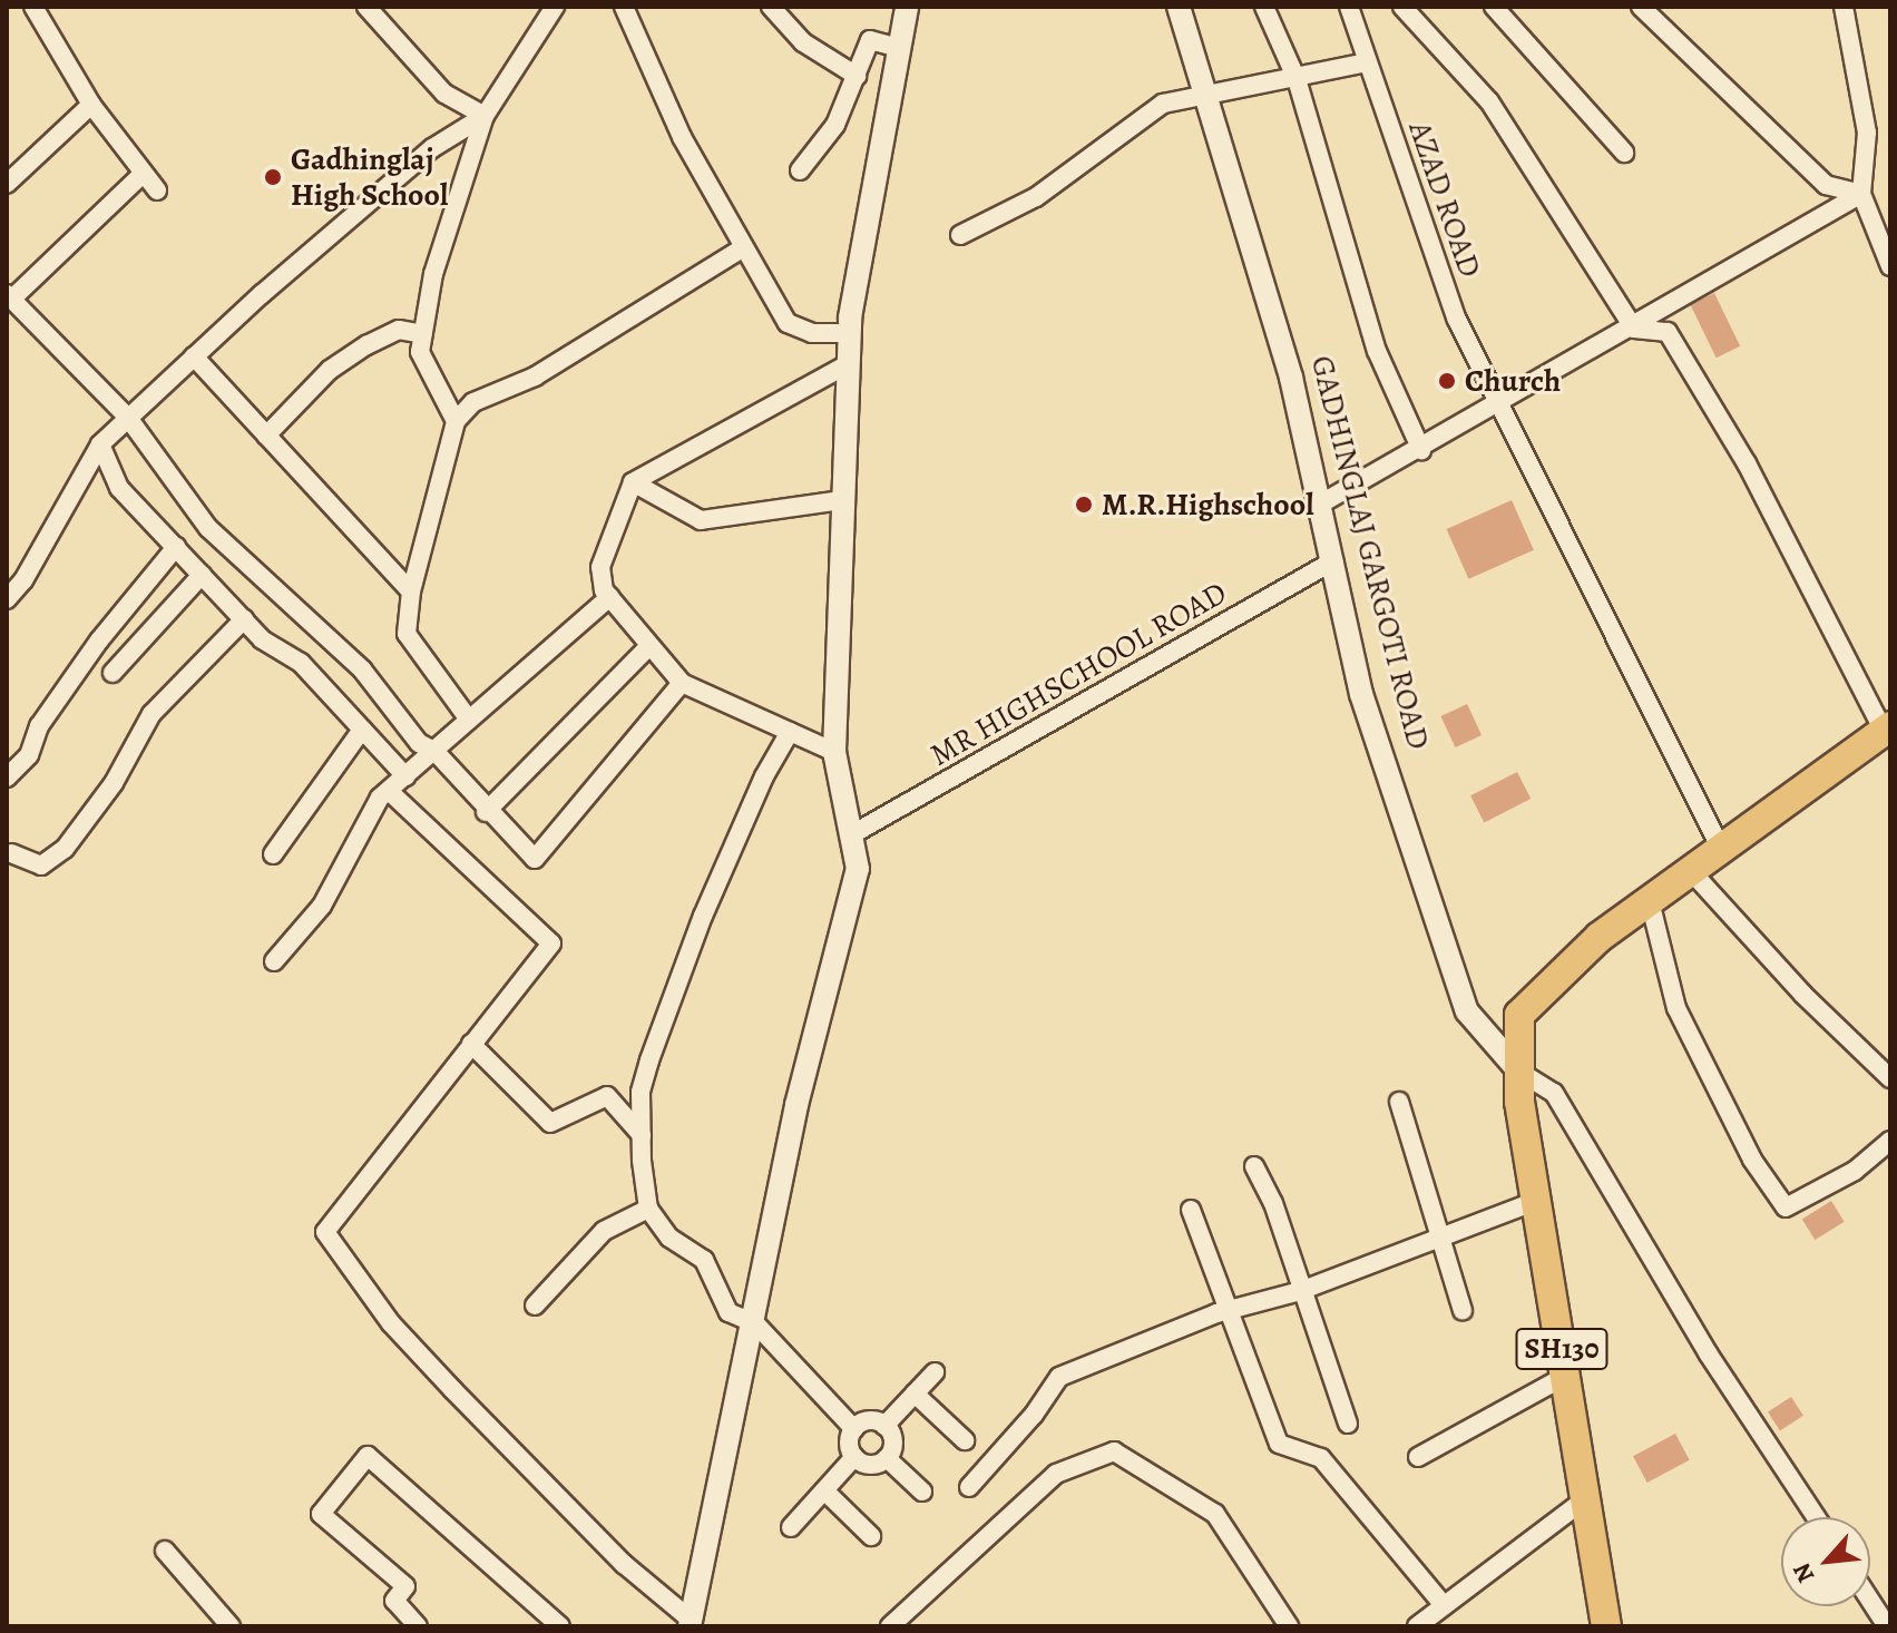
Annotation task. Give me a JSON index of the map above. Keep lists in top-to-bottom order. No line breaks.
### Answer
{"streets":{"main road":["SH130"],"street":["AZAD ROAD","GADHINGLAJ GARGOTI ROAD","MR HIGHSCHOOL ROAD"]},"crossings":[["AZAD ROAD","SH130"],["GADHINGLAJ GARGOTI ROAD","MR HIGHSCHOOL ROAD"],["GADHINGLAJ GARGOTI ROAD","SH130"]],"places":["Gadhinglaj High School","Church","M.R.Highschool"],"north":"bottom left"}
